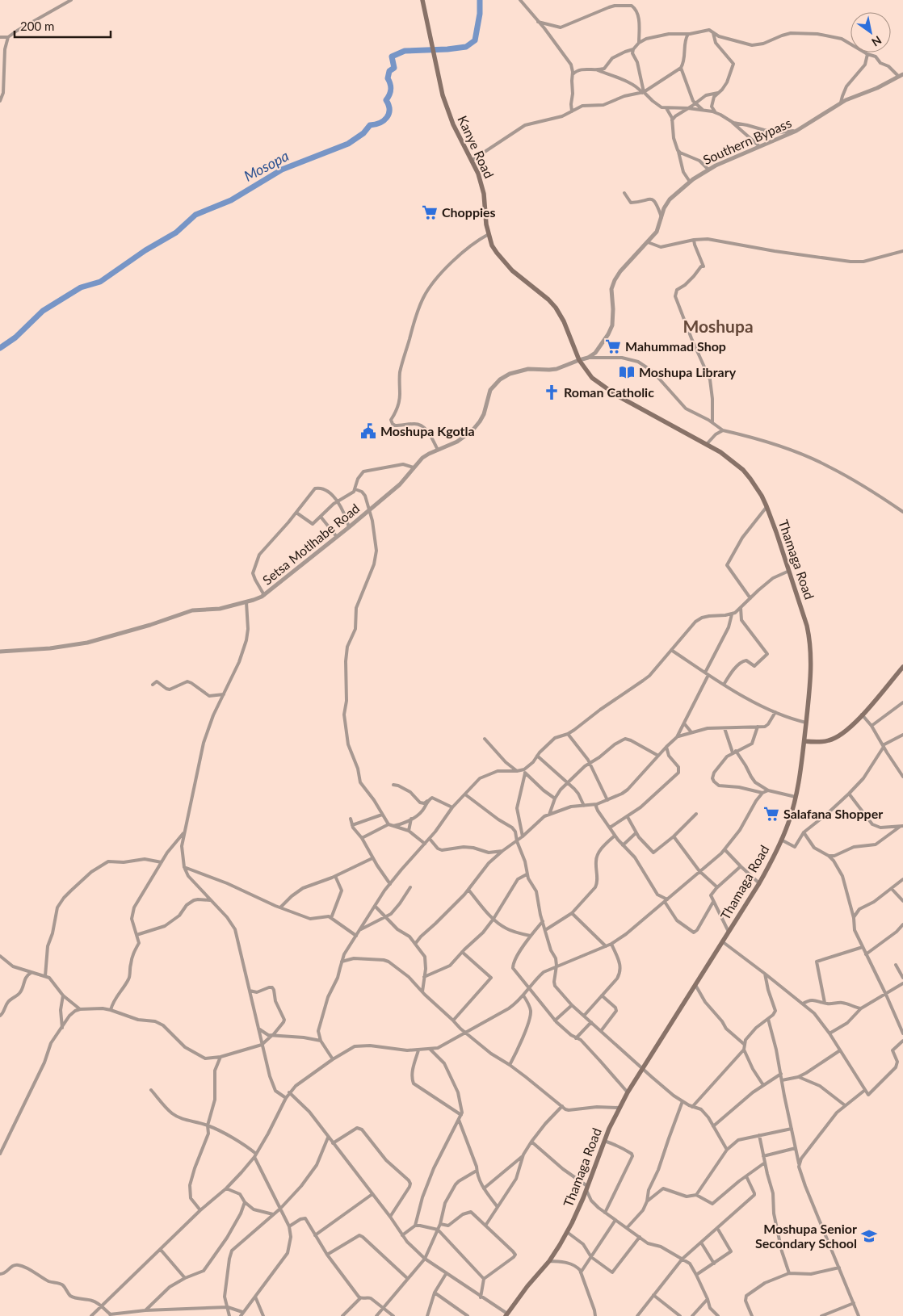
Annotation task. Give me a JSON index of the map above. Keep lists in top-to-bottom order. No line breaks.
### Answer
{"streets":{"main road":["Kanye Road","Thamaga Road"],"street":["Southern Bypass","Setsa Motlhabe Road"]},"crossings":[["Kanye Road","Setsa Motlhabe Road"],["Kanye Road","Thamaga Road"],["Setsa Motlhabe Road","Thamaga Road"]],"districts":["Moshupa"],"water":["Mosopa"],"places":{"supermarket":["Choppies","Mahummad Shop","Salafana Shopper"],"library":["Moshupa Library"],"church":["Roman Catholic"],"public building":["Moshupa Kgotla"],"school or university":["Moshupa Senior Secondary School"]},"scale_bar":"200 m","north":"bottom right"}
